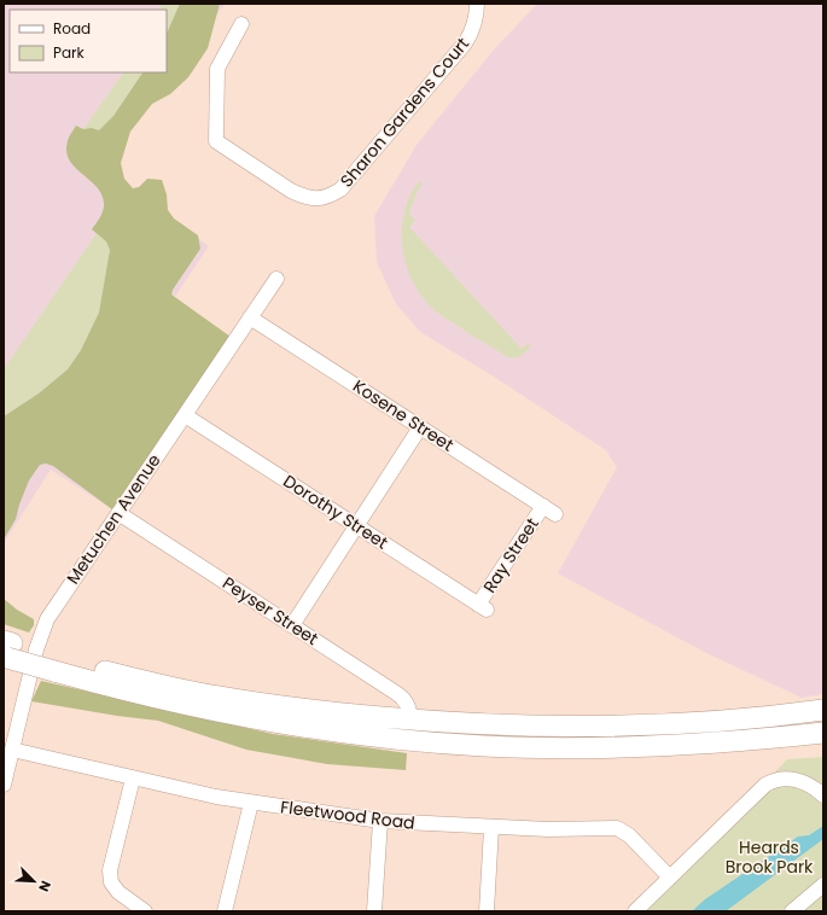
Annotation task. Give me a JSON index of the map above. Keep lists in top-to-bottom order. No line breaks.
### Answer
{"streets":{"street":["Sharon Gardens Court","Kosene Street","Dorothy Street","Metuchen Avenue","Ray Street","Peyser Street","Fleetwood Road"]},"crossings":[["Kosene Street","Metuchen Avenue"],["Kosene Street","Ray Street"],["Dorothy Street","Metuchen Avenue"],["Dorothy Street","Ray Street"],["Metuchen Avenue","Peyser Street"],["Metuchen Avenue","Fleetwood Road"]],"parks":["Heards Brook Park"],"legend":["Road","Park"],"north":"bottom right"}
